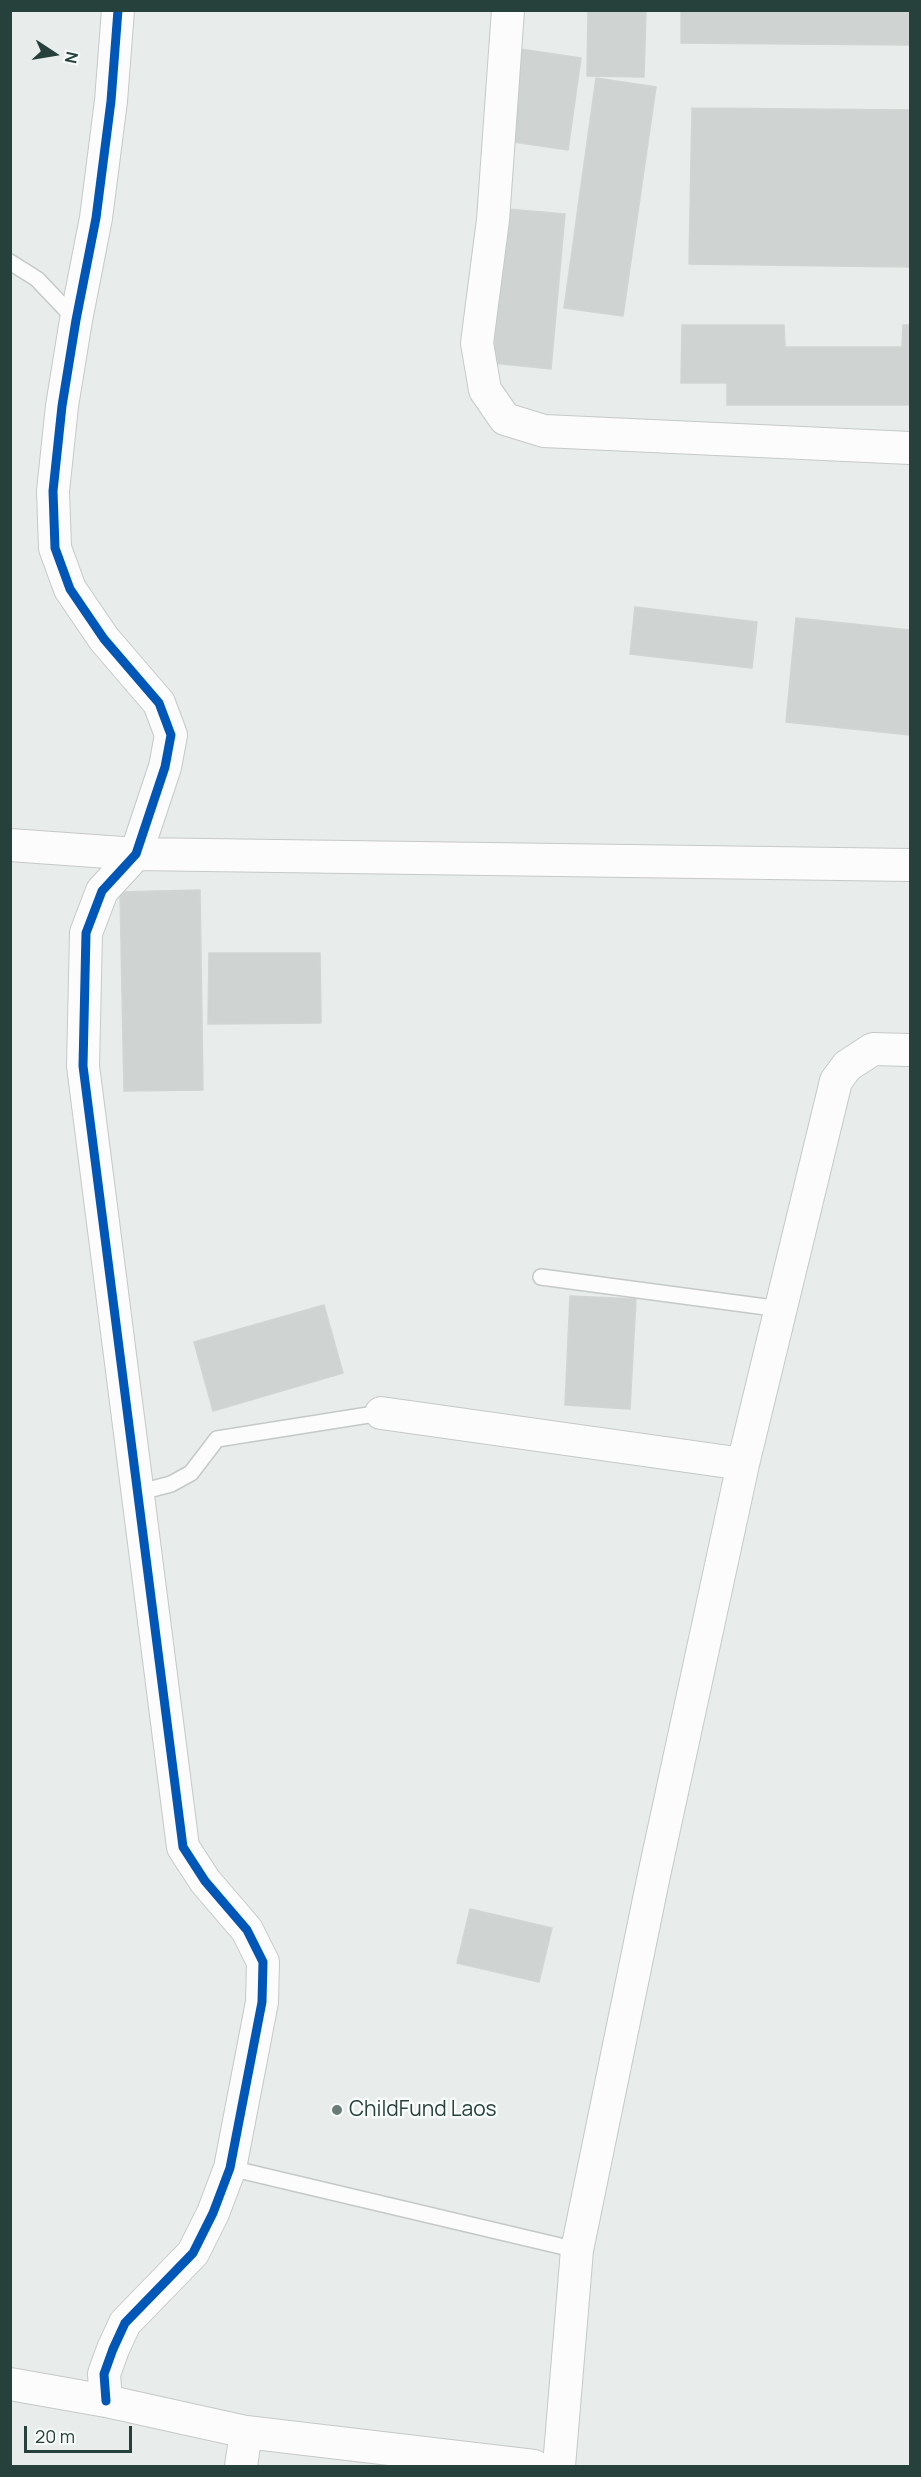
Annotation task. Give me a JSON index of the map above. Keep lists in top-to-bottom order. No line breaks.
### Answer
{"places":["ChildFund Laos"],"scale_bar":"20 m","north":"right"}
